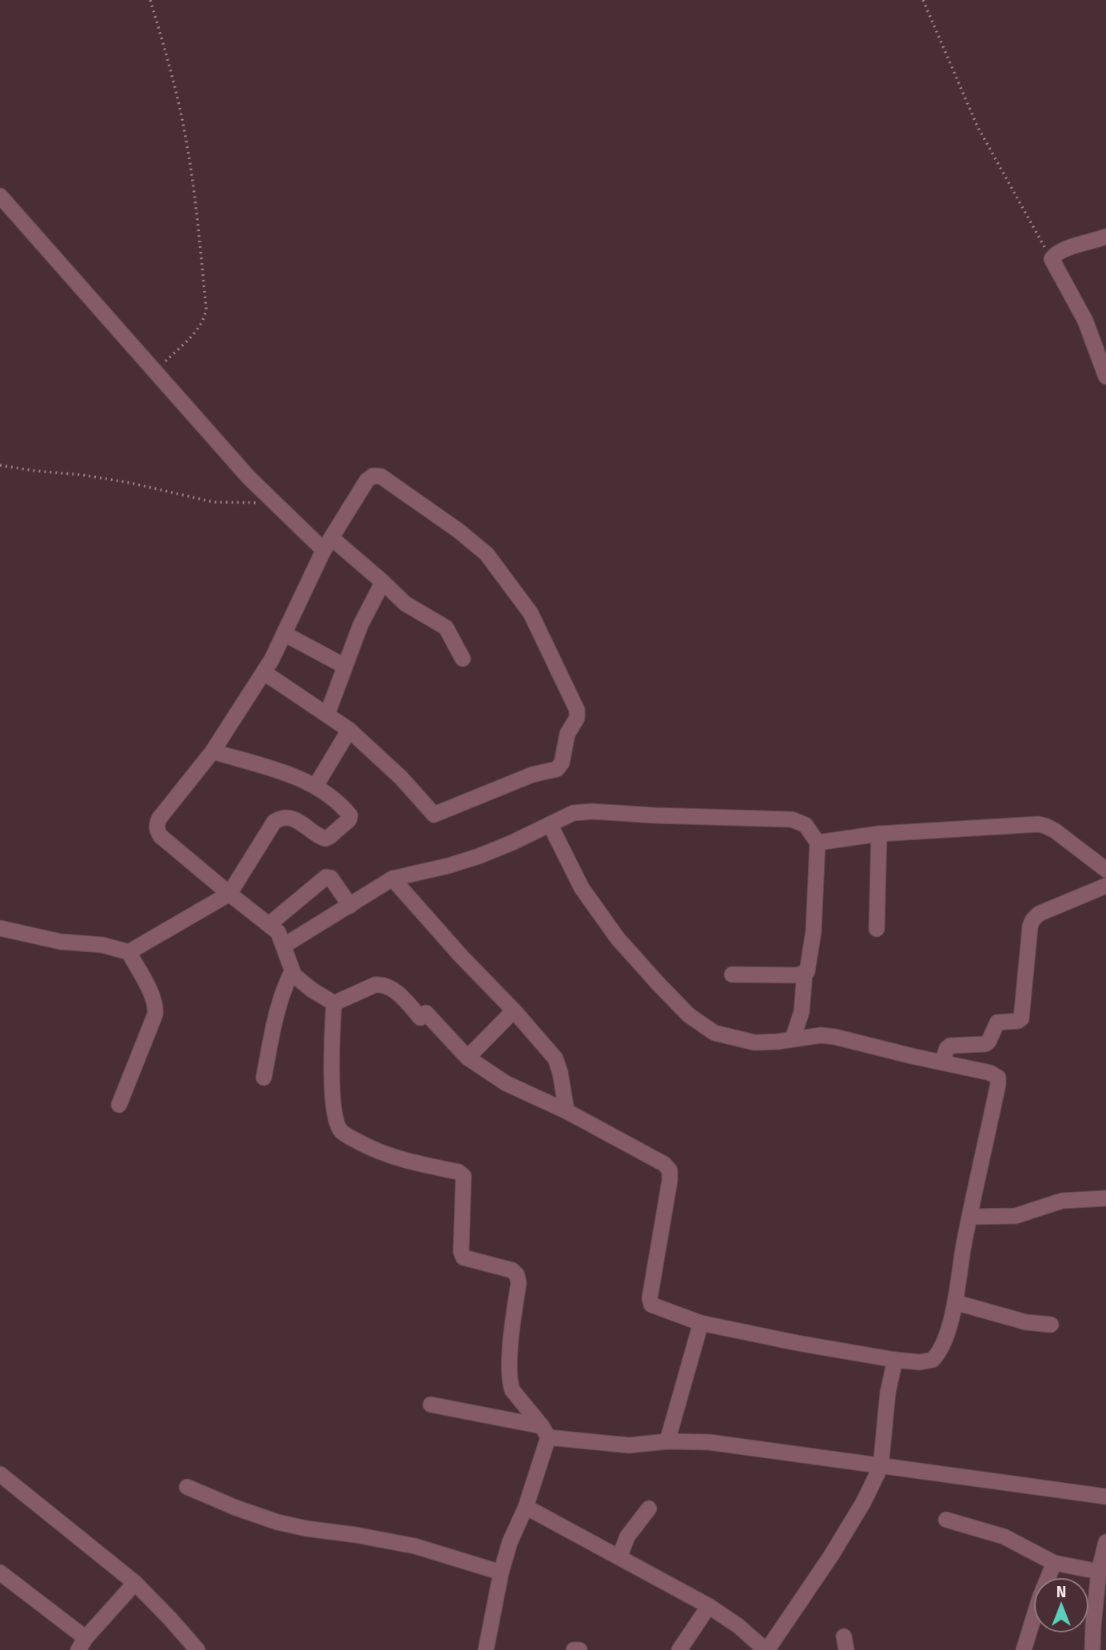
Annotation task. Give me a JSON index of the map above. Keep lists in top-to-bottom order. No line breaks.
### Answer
{"north":"top"}
